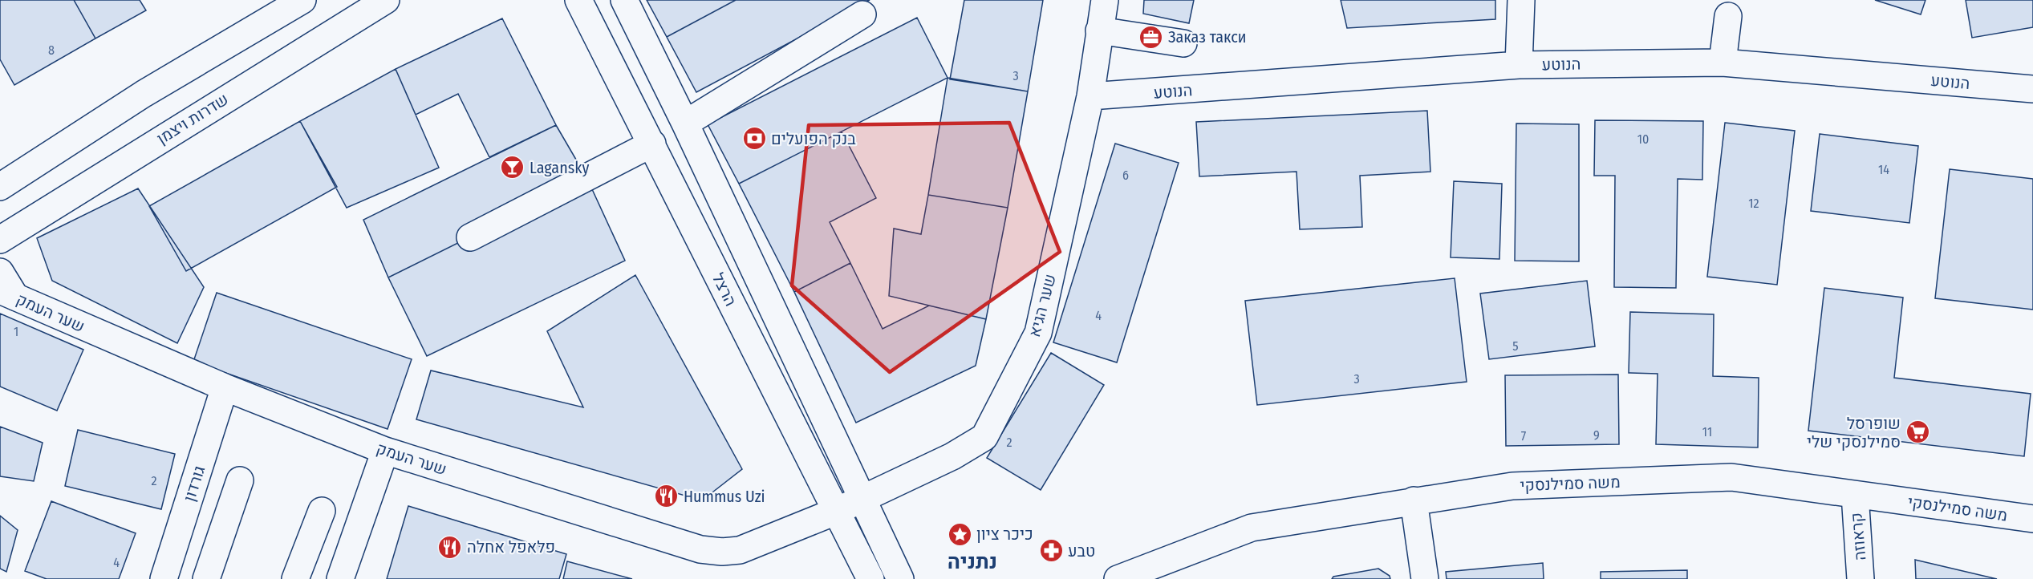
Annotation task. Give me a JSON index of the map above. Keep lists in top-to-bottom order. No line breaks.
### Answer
{"streets":{"street":["הנוטע","שדרות ויצמן","הרצל","שער הגיא","שער העמק","גורדון","משה סמילנסקי","קראוזה"]},"crossings":[["הנוטע","שער הגיא"],["הרצל","שער הגיא"],["הרצל","שער העמק"],["שער הגיא","שער העמק"],["שער העמק","גורדון"],["משה סמילנסקי","קראוזה"]],"districts":["נתניה"],"places":{"office":["Заказ такси"],"bank":["בנק הפועלים"],"bar":["Lagansky"],"supermarket":["שופרסל סמילנסקי שלי"],"restaurant":["Hummus Uzi","פלאפל אחלה"],"place":["כיכר ציון"],"pharmacy":["טבע"]},"house_numbers":["8","3","10","14","6","12","4","1","5","3","11","9","7","2","2","4"]}
